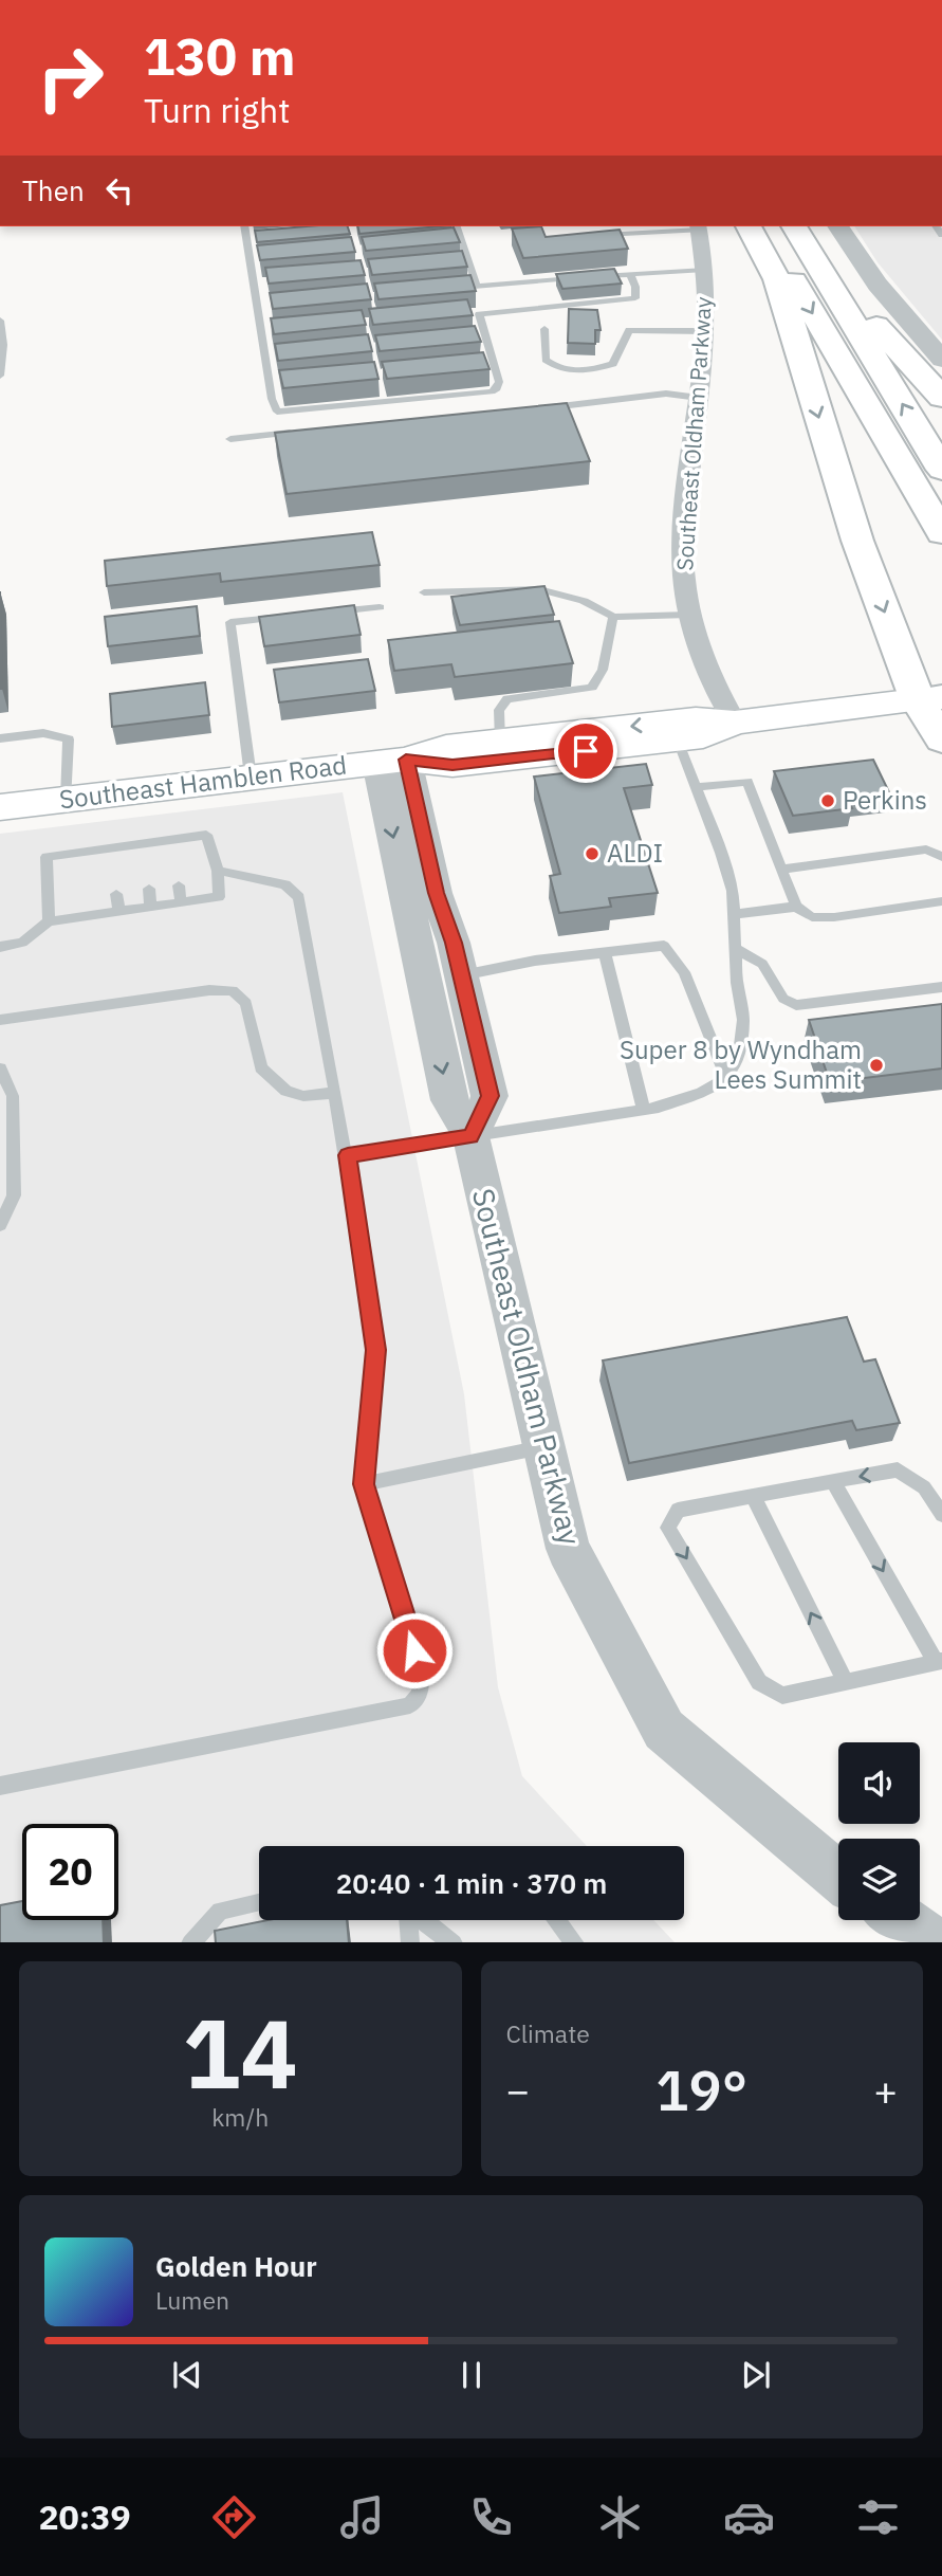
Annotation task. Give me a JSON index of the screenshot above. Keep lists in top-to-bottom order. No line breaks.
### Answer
{"streets":{"main road":["Southeast Hamblen Road"],"street":["Southeast Oldham Parkway"]},"crossings":[["Southeast Oldham Parkway","Southeast Hamblen Road"]],"places":["Perkins","ALDI","Super 8 by Wyndham Lees Summit"],"page":{"turn":["130 m","Turn right"],"then":"Then","limit":"20","trip":"20:40 · 1 min · 370 m","tile":[["14","km/h"],"Climate"],"heat":["−","19°","+"],"song":["Golden Hour","Lumen"],"tabs":"20:39"}}
